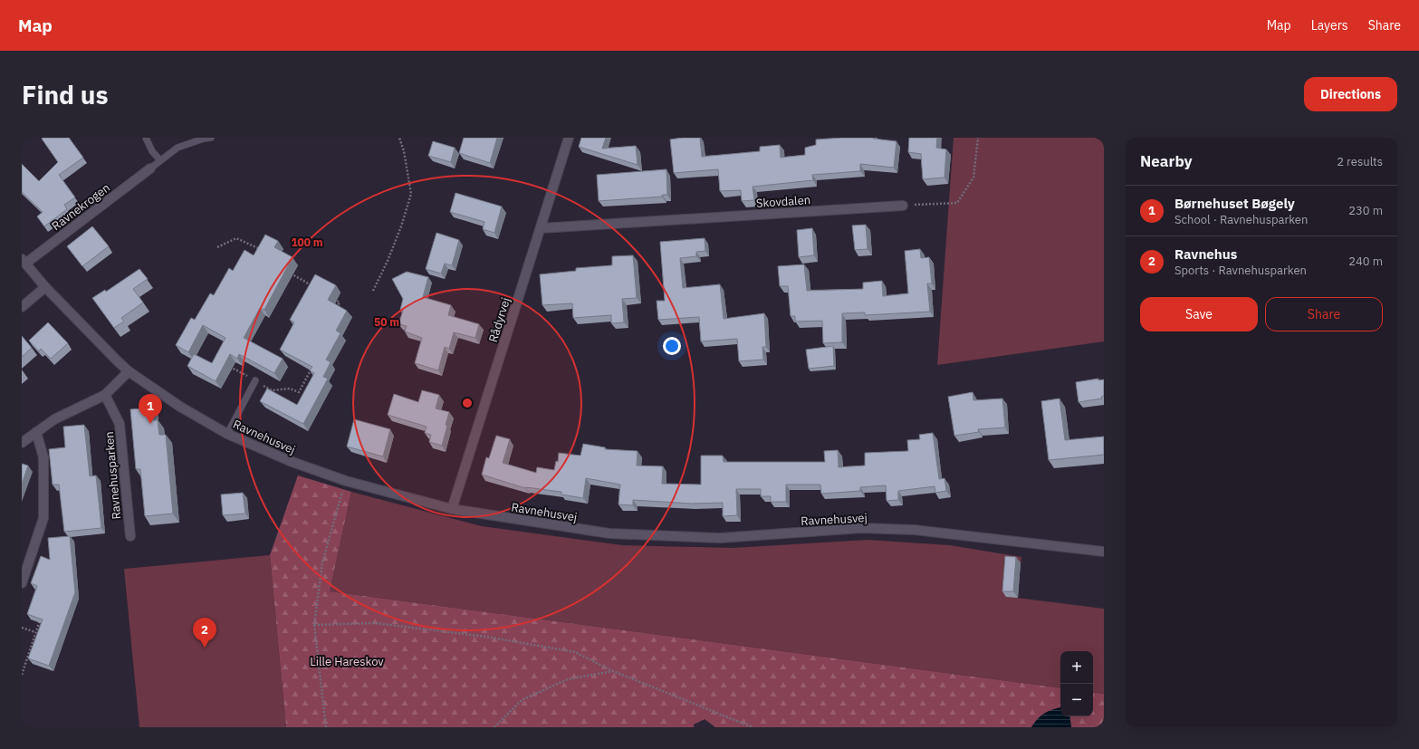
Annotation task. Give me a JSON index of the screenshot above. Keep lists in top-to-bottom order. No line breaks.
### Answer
{"streets":{"street":["Skovdalen","Ravnekrogen","Rådyrvej","Ravnehusvej","Ravnehusparken"]},"crossings":[["Skovdalen","Rådyrvej"],["Ravnekrogen","Ravnehusvej"],["Rådyrvej","Ravnehusvej"]],"parks":["Lille Hareskov"],"page":{"header":"Map","nav":["Map","Layers","Share"],"buttons":["Directions",["Save","Share"]],"title":"Find us","heading":["Nearby","2 results"],"list":[{"mark":"1","name":"Børnehuset Bøgely","note":"School · Ravnehusparken","value":"230 m"},{"mark":"2","name":"Ravnehus","note":"Sports · Ravnehusparken","value":"240 m"}],"pins":["1","2"],"map_buttons":["+","−"]},"rings":["100 m","50 m"]}
